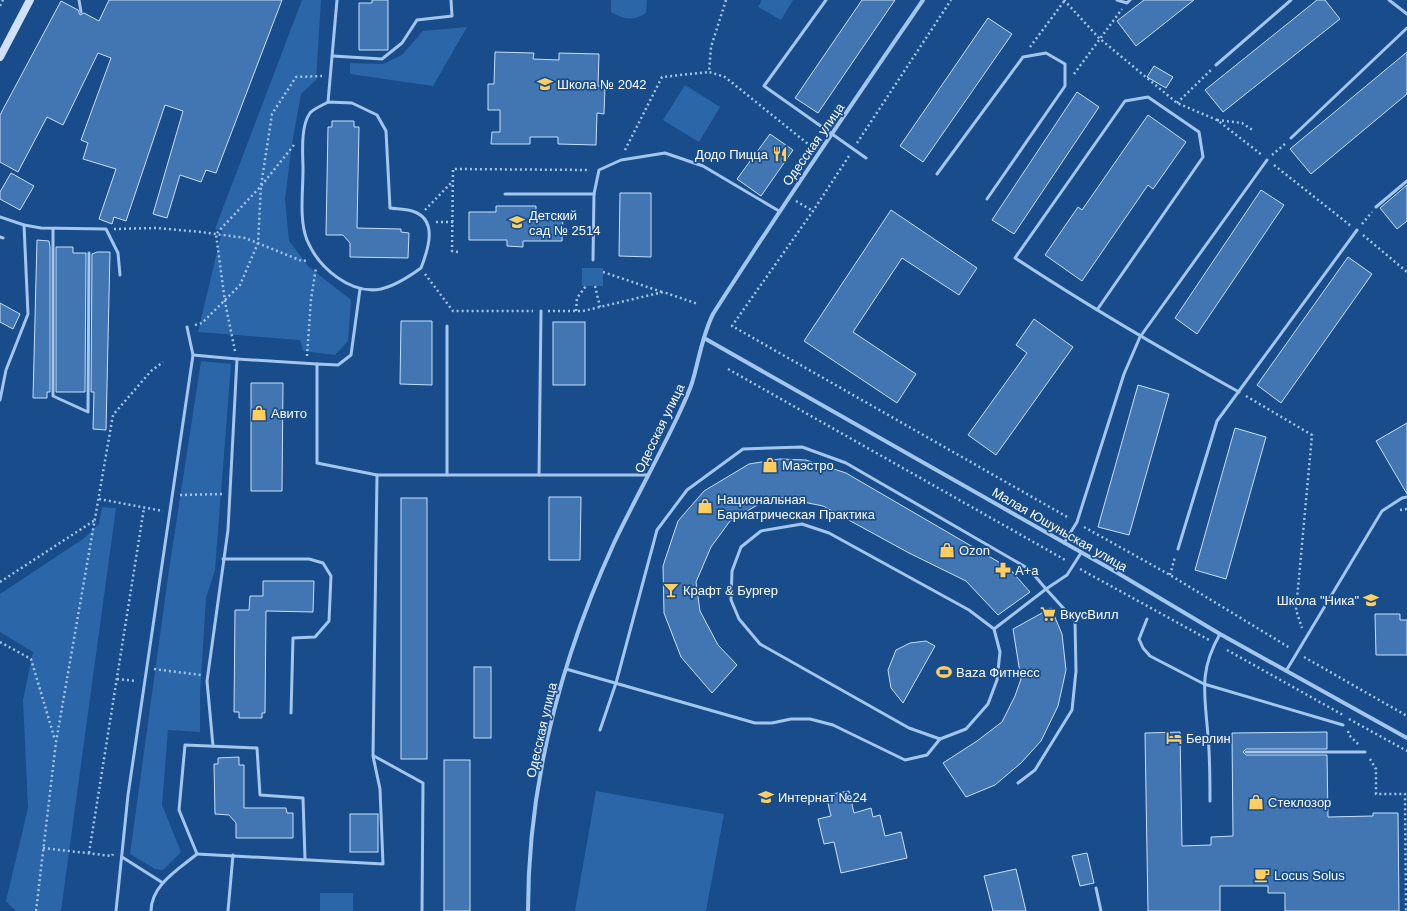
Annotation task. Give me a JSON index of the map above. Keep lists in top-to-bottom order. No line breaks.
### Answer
{"streets":{"street":["Одесская улица","Малая Юшуньская улица"]},"crossings":[["Одесская улица","Малая Юшуньская улица"]],"places":{"school or university":["Школа № 2042","Детский сад № 2514","Школа \"Ника\"","Интернат №24"],"restaurant":["Додо Пицца"],"shop":["Авито","Маэстро","Национальная Бариатрическая Практика","Ozon","Стеклозор"],"pharmacy":["А+а"],"bar":["Крафт & Бургер"],"supermarket":["ВкусВилл"],"sports":["Baza Фитнесс"],"hotel":["Берлин"],"cafe":["Locus Solus"]}}
